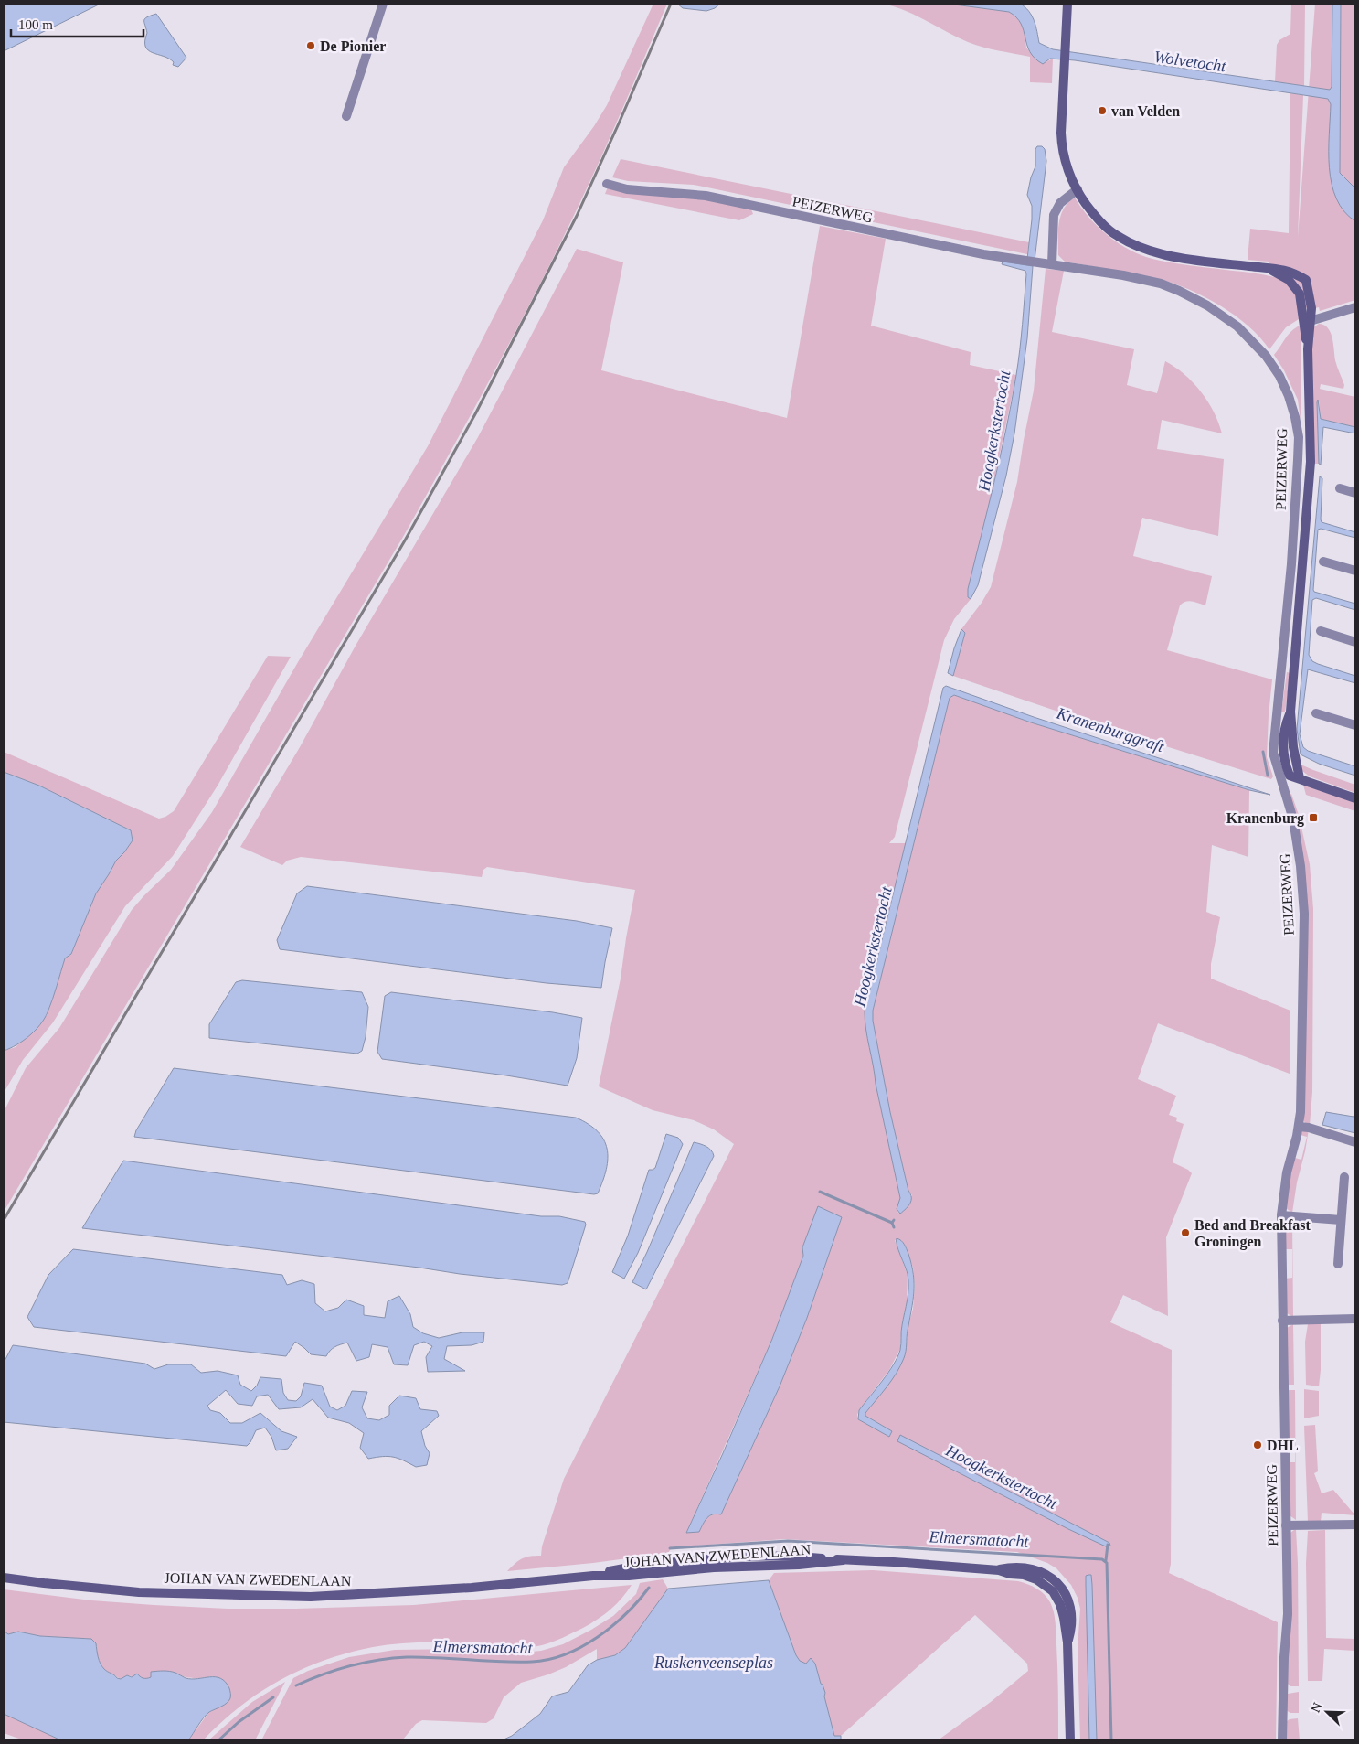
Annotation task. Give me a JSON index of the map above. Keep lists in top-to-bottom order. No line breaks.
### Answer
{"streets":{"main road":["PEIZERWEG","JOHAN VAN ZWEDENLAAN"]},"water":["Wolvetocht","Hoogkerkstertocht","Kranenburggraft","Elmersmatocht","Ruskenveenseplas"],"places":{"other":["De Pionier","van Velden","Bed and Breakfast Groningen","DHL"],"transit":["Kranenburg"]},"scale_bar":"100 m","north":"top left"}
